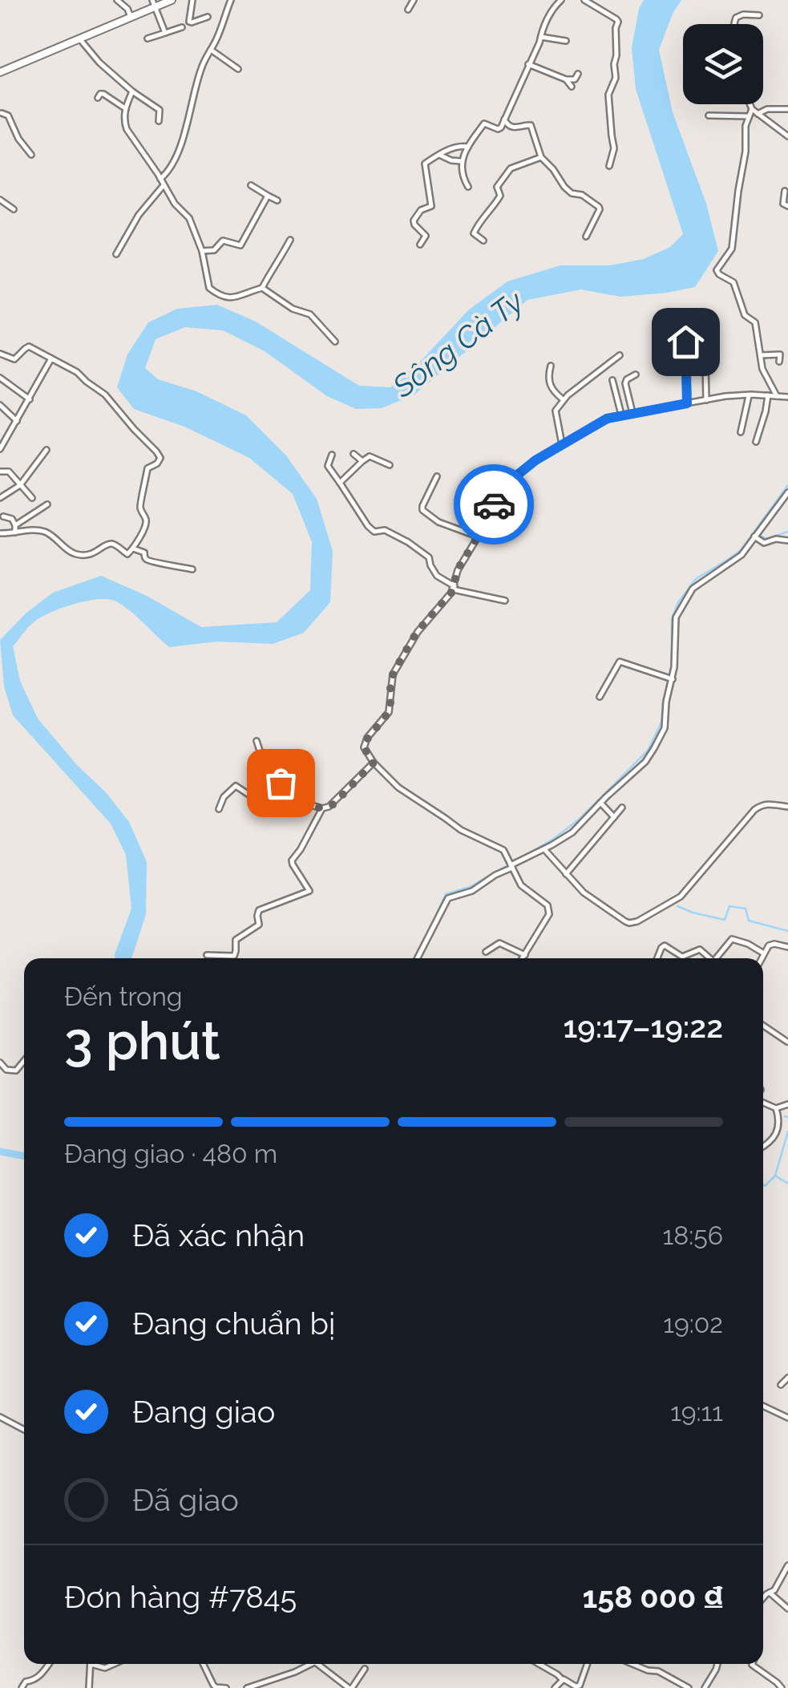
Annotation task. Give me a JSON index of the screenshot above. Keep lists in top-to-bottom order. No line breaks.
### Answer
{"water":["Sông Cà Ty"],"page":{"heading":["3 phút","Đến trong","19:17–19:22"],"panel":["Đơn hàng #7845","158 000 ₫"],"bar":"Đang giao · 480 m","list":[["Đã xác nhận","18:56"],["Đang chuẩn bị","19:02"],["Đang giao","19:11"],"Đã giao"]}}
